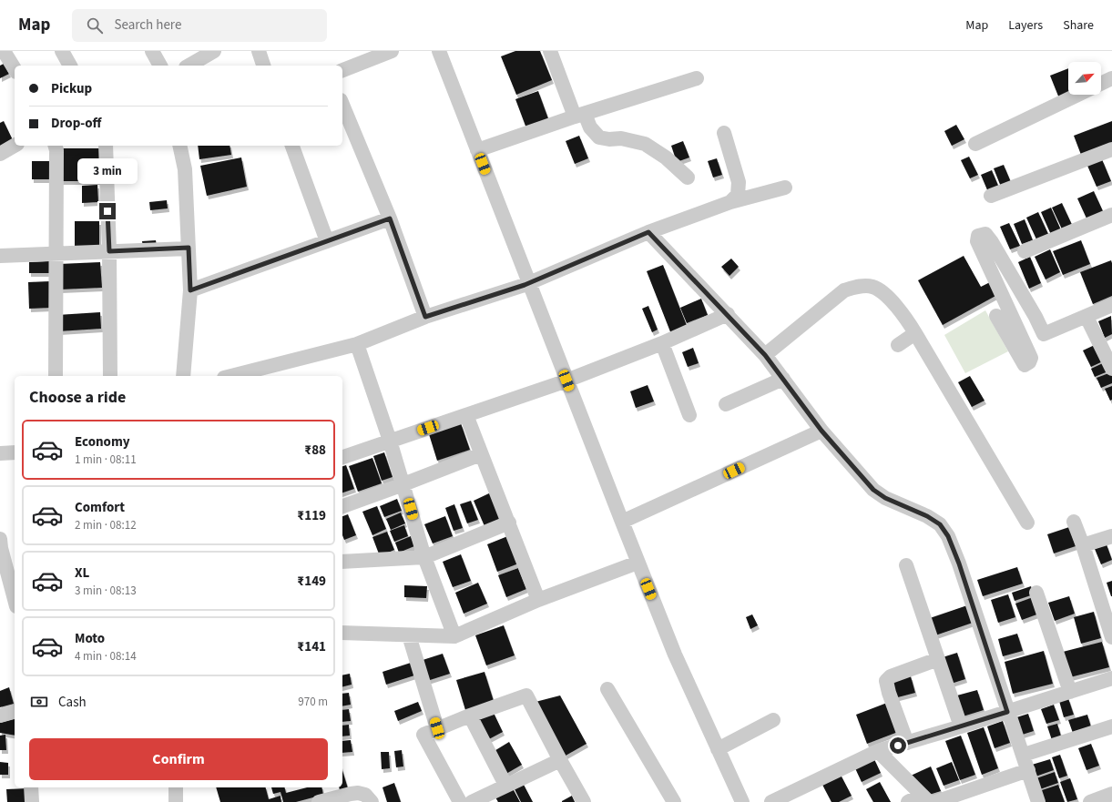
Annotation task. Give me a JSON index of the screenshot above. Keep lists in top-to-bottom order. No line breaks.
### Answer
{"north":"top right","page":{"header":"Map","search":"Search here","nav":["Map","Layers","Share"],"banner":["Pickup","Drop-off"],"bubble":"3 min","heading":"Choose a ride","list":[{"name":"Economy","note":"1 min · 08:11","value":"₹88"},{"name":"Comfort","note":"2 min · 08:12","value":"₹119"},{"name":"XL","note":"3 min · 08:13","value":"₹149"},{"name":"Moto","note":"4 min · 08:14","value":"₹141"}],"pay":["Cash","970 m"],"buttons":"Confirm"}}
